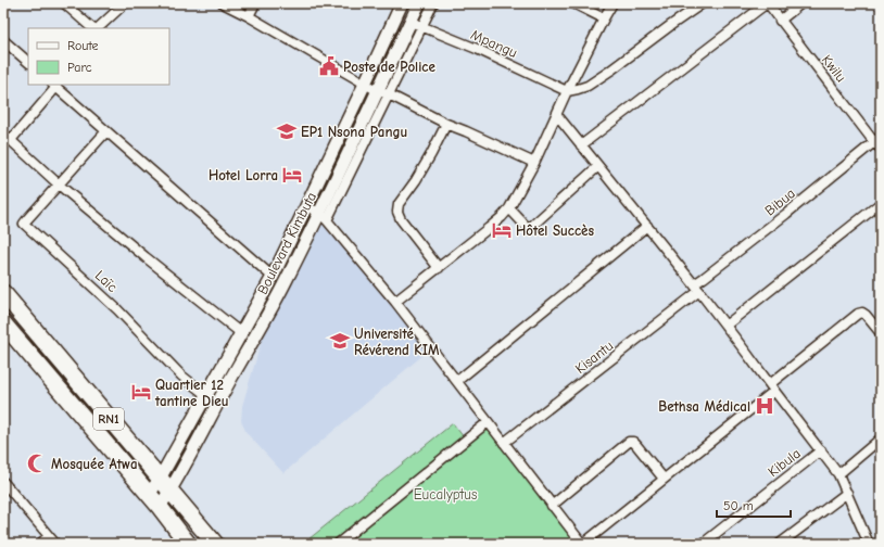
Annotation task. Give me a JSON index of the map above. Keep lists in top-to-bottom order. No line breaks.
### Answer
{"streets":{"highway":["RN1"],"street":["Mpangu","Kwilu","Bibua","Boulevard Kimbuta","Laïc","Kisantu","Kibula"]},"crossings":[["Mpangu","Boulevard Kimbuta"],["Kwilu","Bibua"],["Bibua","Kisantu"],["Boulevard Kimbuta","Laïc"],["Boulevard Kimbuta","RN1"]],"parks":["Eucalyptus"],"places":{"public building":["Poste de Police"],"school or university":["EP1 Nsona Pangu","Université Révérend KIM"],"hotel":["Hotel Lorra","Hôtel Succès","Quartier 12 tantine Dieu"],"hospital":["Bethsa Médical"],"mosque":["Mosquée Atwa"]},"legend":["Route","Parc"],"scale_bar":"50 m"}
